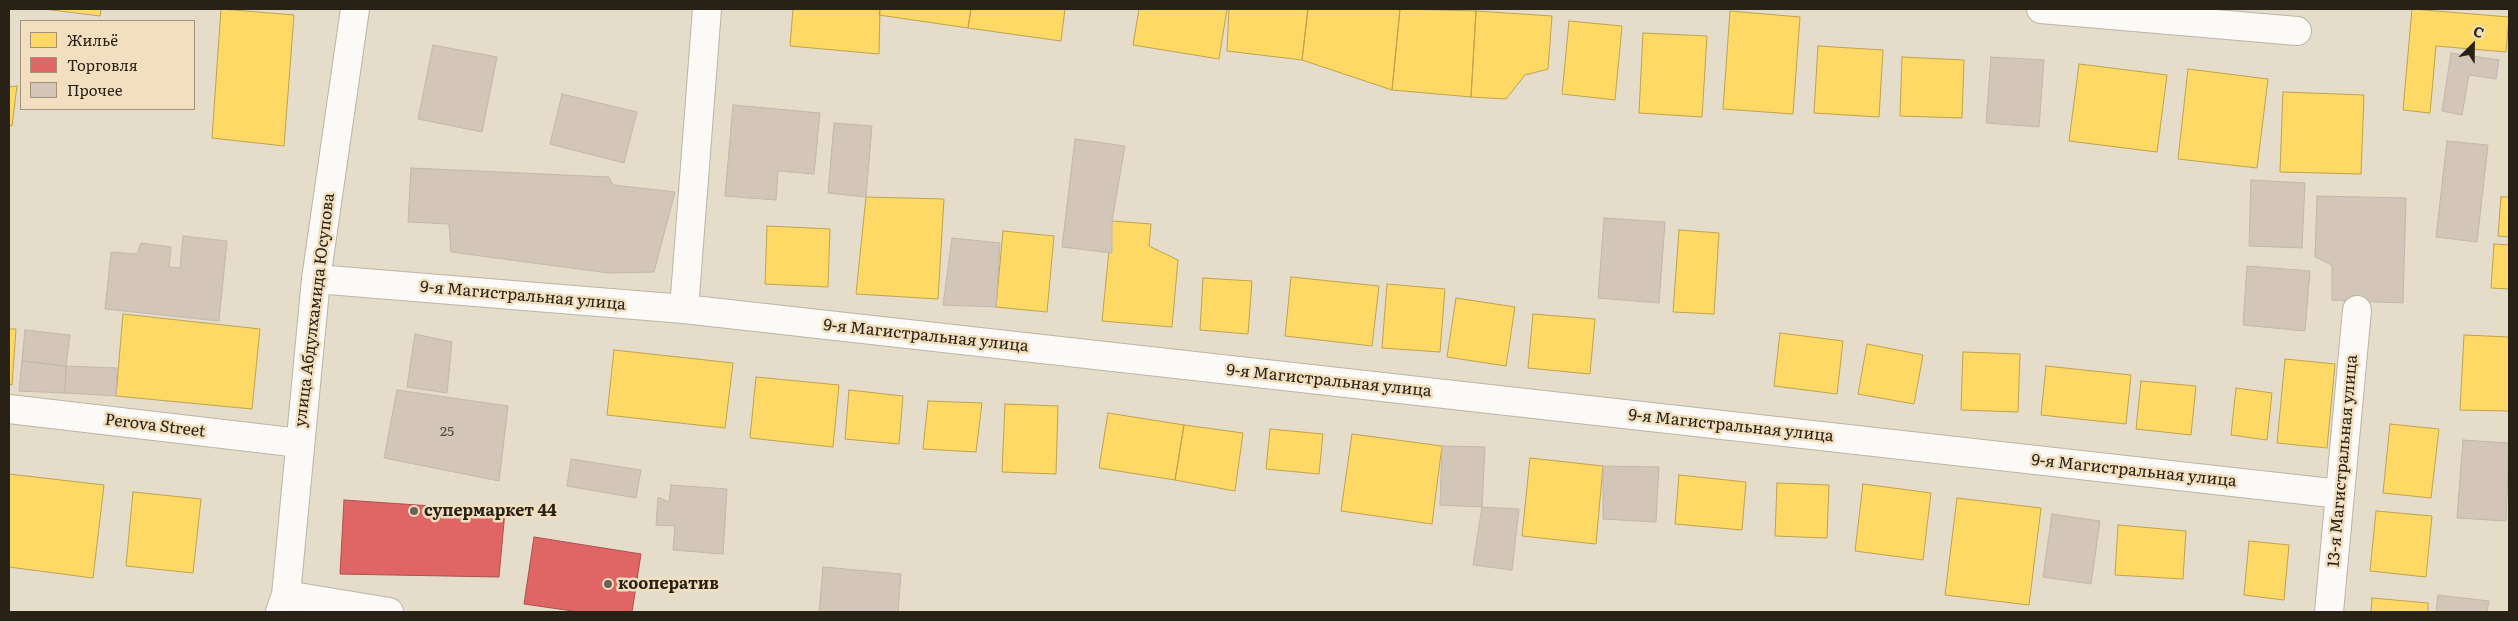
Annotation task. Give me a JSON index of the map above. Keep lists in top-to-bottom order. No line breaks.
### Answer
{"streets":{"street":["9-я Магистральная улица","улица Абдулхамида Юсупова","Perova Street","13-я Магистральная улица"]},"crossings":[["9-я Магистральная улица","улица Абдулхамида Юсупова"],["9-я Магистральная улица","13-я Магистральная улица"],["улица Абдулхамида Юсупова","Perova Street"]],"places":["супермаркет 44","кооператив"],"house_numbers":["25"],"legend":["Жильё","Торговля","Прочее"],"north":"top right"}
